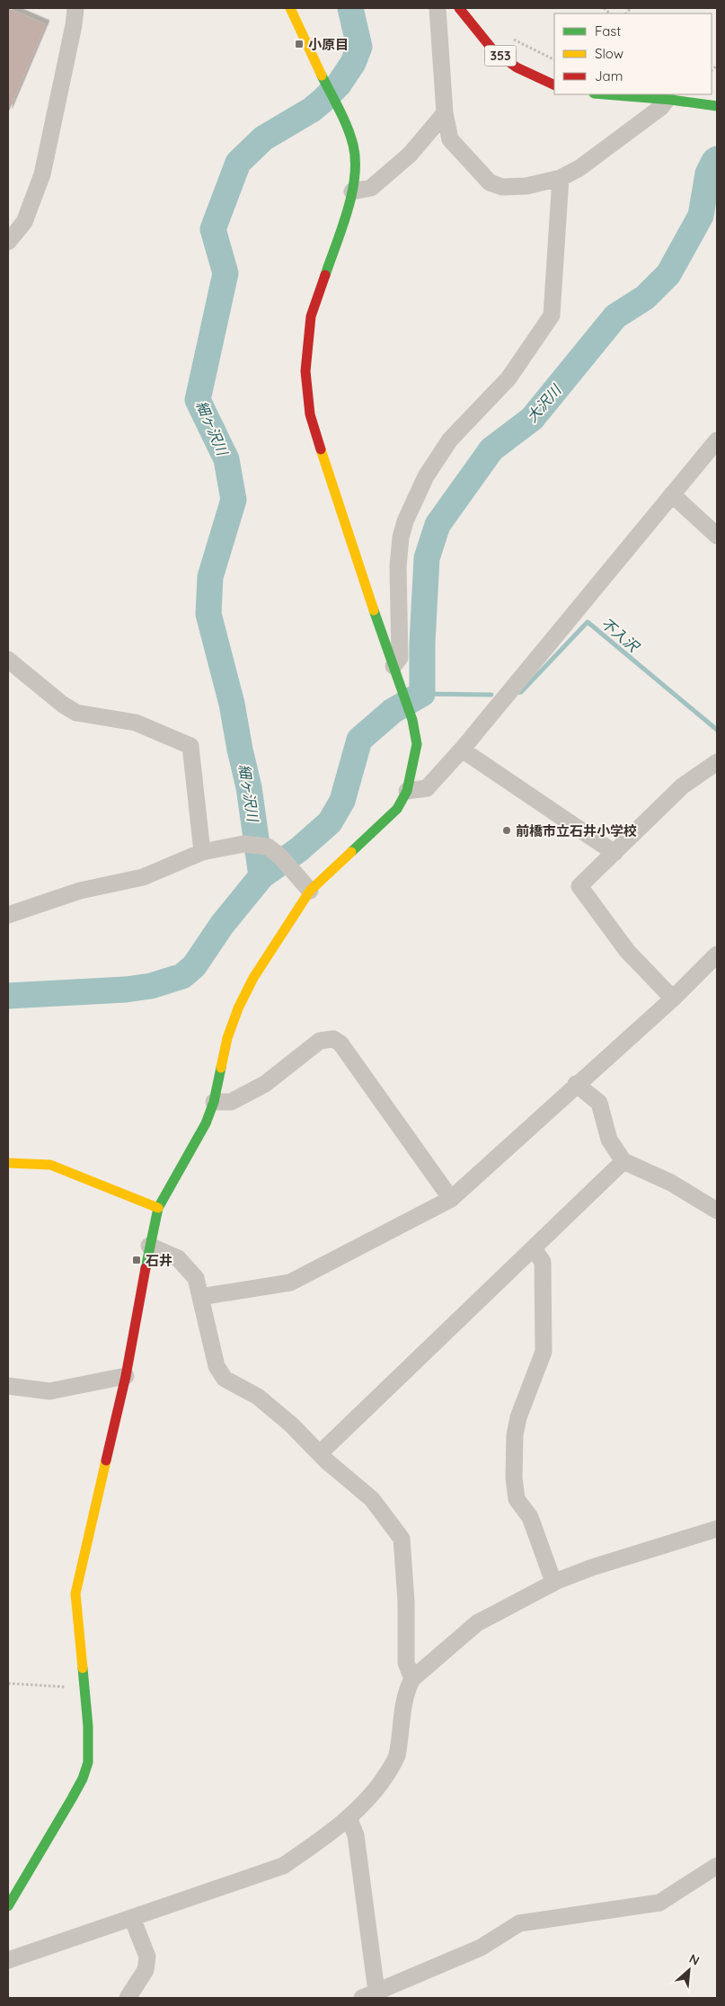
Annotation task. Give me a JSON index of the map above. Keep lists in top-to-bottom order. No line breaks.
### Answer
{"streets":{"main road":["353"]},"water":["大沢川","細ヶ沢川","不入沢"],"places":{"transit":["小原目","石井"],"other":["前橋市立石井小学校"]},"legend":["Fast","Slow","Jam"],"north":"top right"}
